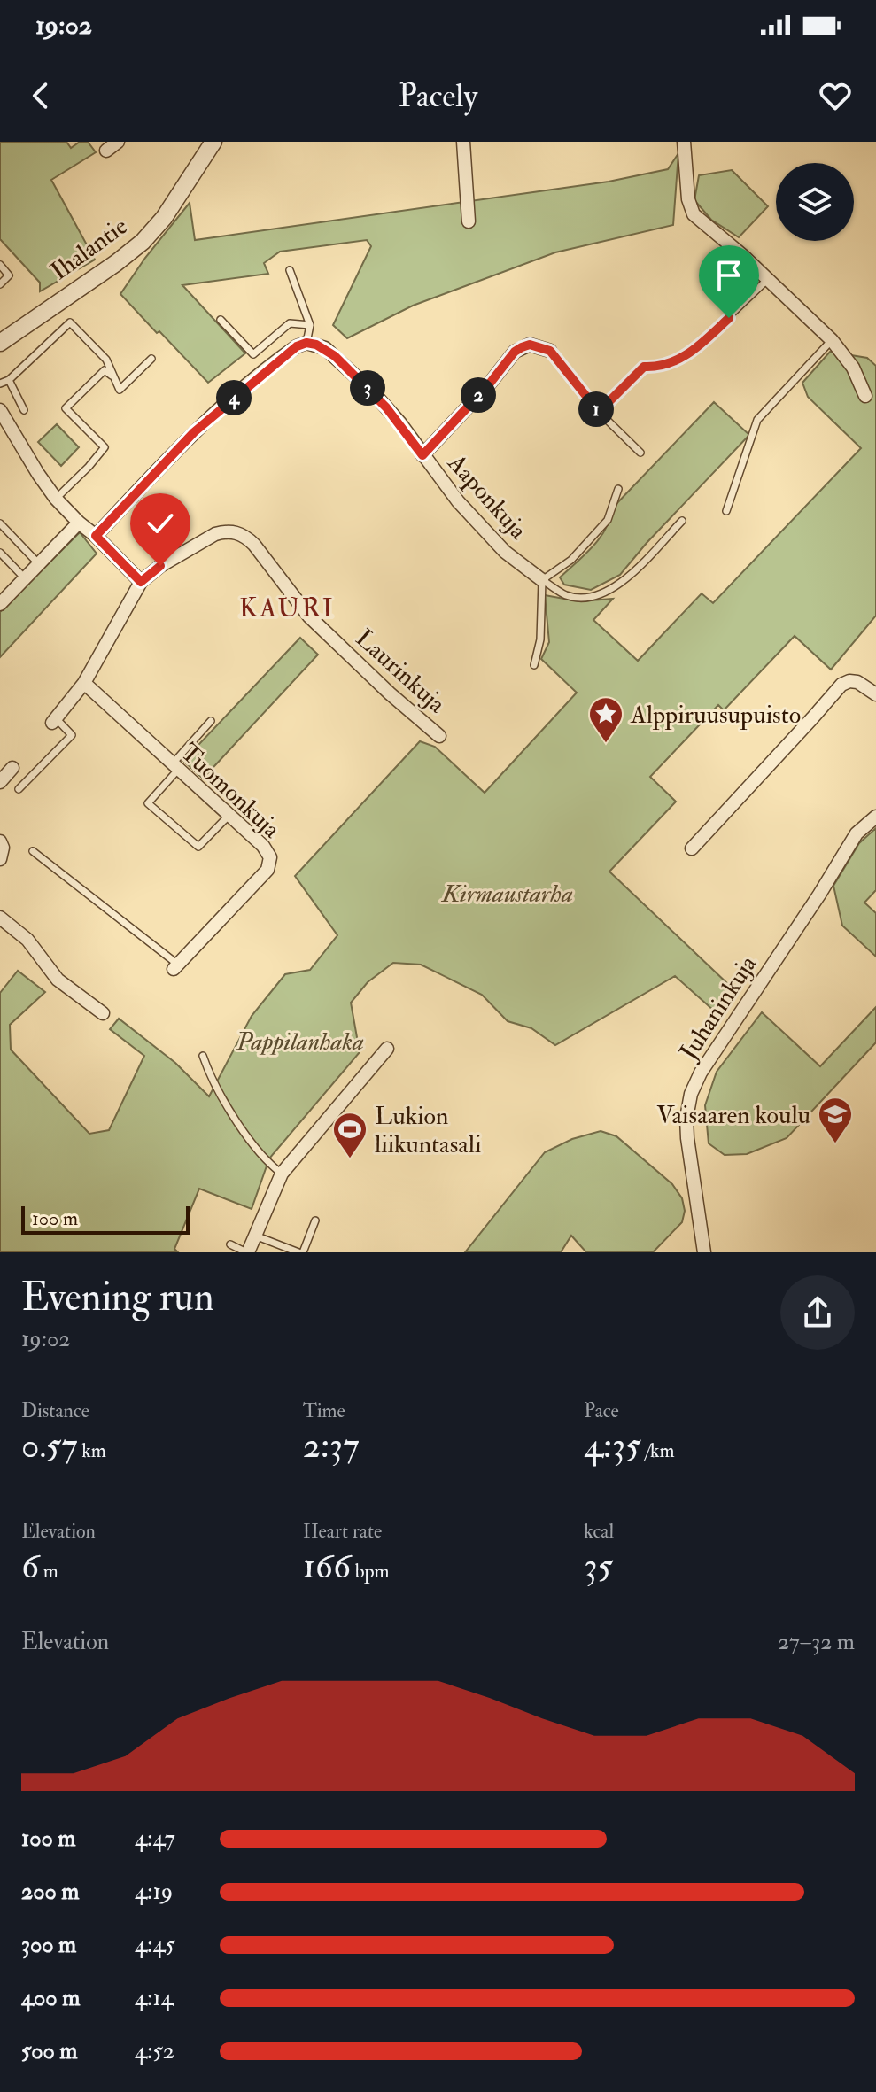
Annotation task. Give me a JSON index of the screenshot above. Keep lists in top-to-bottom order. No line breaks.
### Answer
{"streets":{"street":["Ihalantie","Aaponkuja","Laurinkuja","Tuomonkuja","Juhaninkuja"]},"districts":["KAURI"],"parks":["Kirmaustarha","Pappilanhaka"],"places":{"place":["Alppiruusupuisto"],"school or university":["Vaisaaren koulu"],"sports":["Lukion liikuntasali"]},"scale_bar":"100 m","page":{"status":"19:02","header":"Pacely","pins":["3","2","4","1"],"scale":"100 m","heading":["Evening run","19:02"],"stats":[["Distance","0.57 km"],["Time","2:37"],["Pace","4:35 /km"],["Elevation","6 m"],["Heart rate","166 bpm"],["kcal","35"]],"chart":["Elevation","27–32 m"],"list":[{"name":"100 m","note":"4:47"},{"name":"200 m","note":"4:19"},{"name":"300 m","note":"4:45"},{"name":"400 m","note":"4:14"},{"name":"500 m","note":"4:52"}]}}
